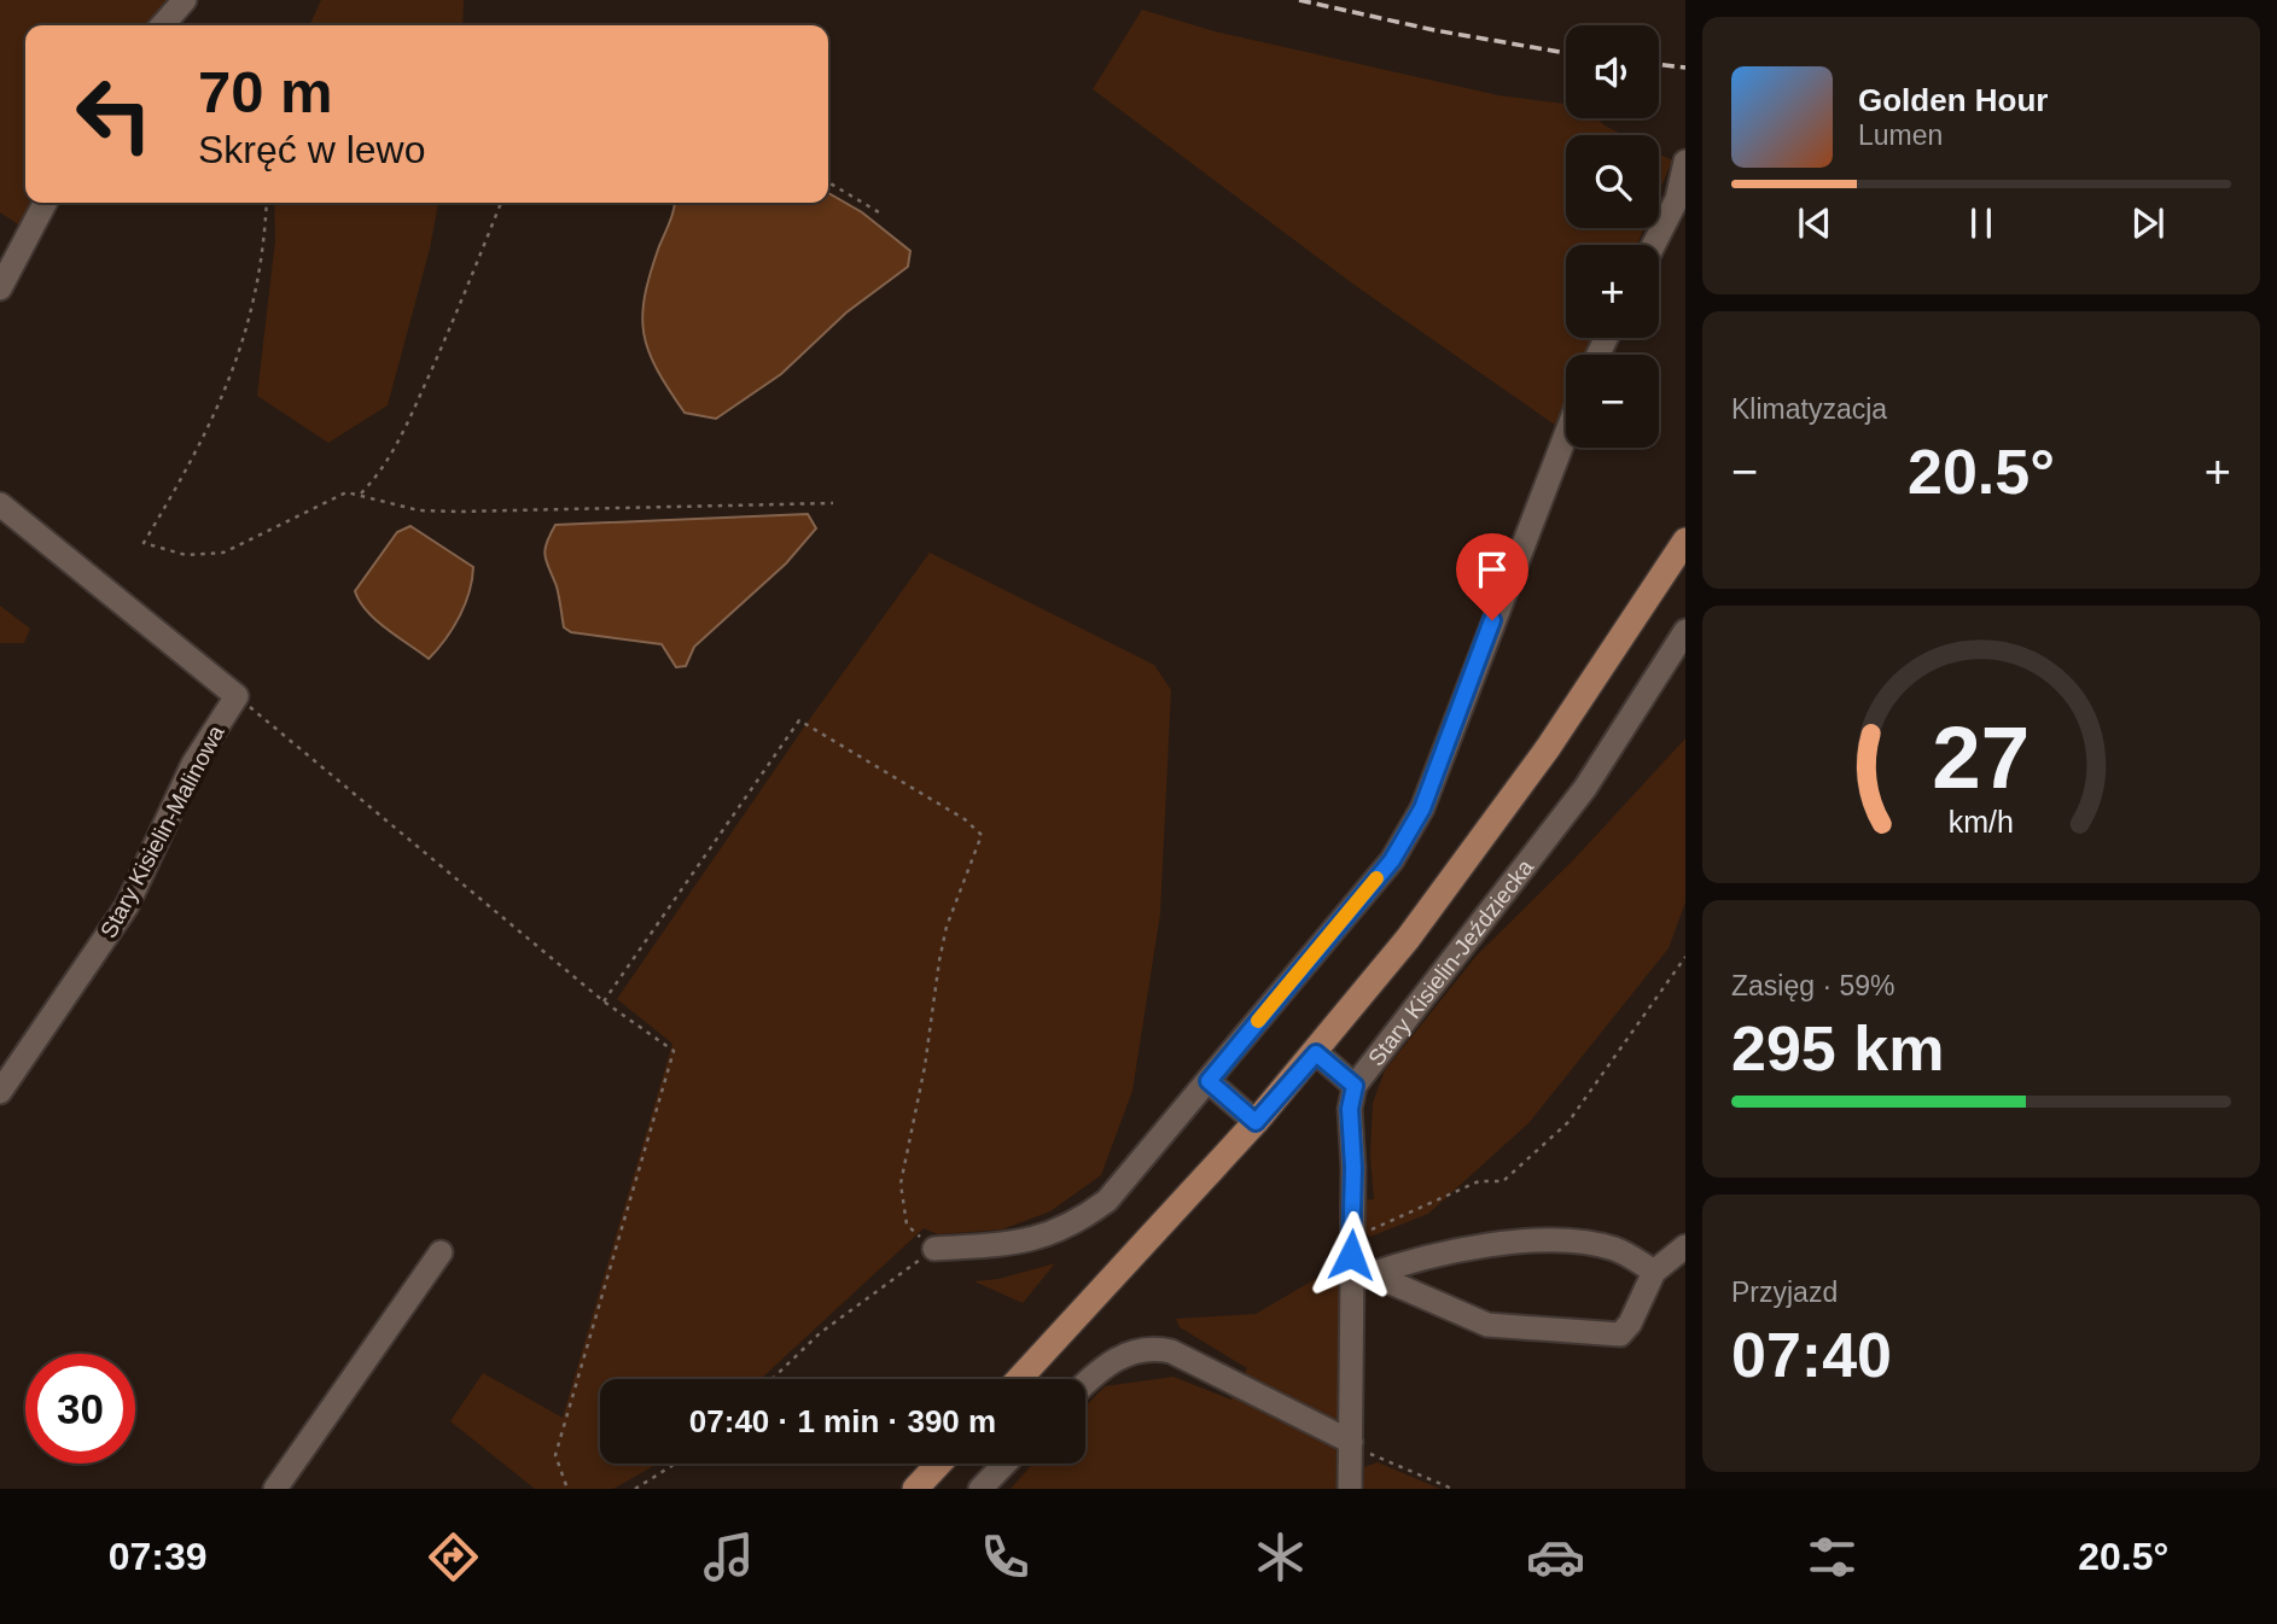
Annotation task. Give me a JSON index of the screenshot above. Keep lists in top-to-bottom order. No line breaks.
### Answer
{"streets":{"street":["Stary Kisielin-Malinowa","Stary Kisielin-Jeździecka"]},"page":{"map_buttons":["+","−"],"turn":["70 m","Skręć w lewo"],"song":["Golden Hour","Lumen"],"tile":["Klimatyzacja",["Zasięg · 59%","295 km"],["Przyjazd","07:40"]],"heat":["−","20.5°","+"],"limit":"30","trip":"07:40 · 1 min · 390 m","tabs":["07:39","20.5°"],"gauge":["27","km/h"]}}
